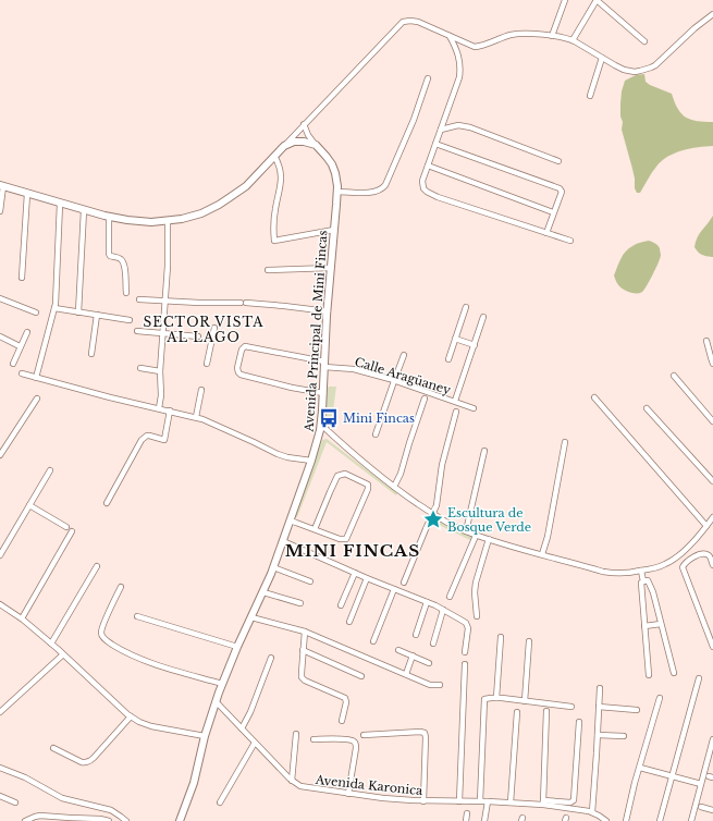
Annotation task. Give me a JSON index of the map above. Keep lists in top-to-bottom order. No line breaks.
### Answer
{"streets":{"street":["Avenida Principal de Mini Fincas","Calle Aragüaney","Avenida Karonica"]},"crossings":[["Avenida Principal de Mini Fincas","Calle Aragüaney"],["Avenida Principal de Mini Fincas","Avenida Karonica"]],"districts":["SECTOR VISTA AL LAGO","MINI FINCAS"],"places":{"bus stop":["Mini Fincas"],"place":["Escultura de Bosque Verde"]}}
